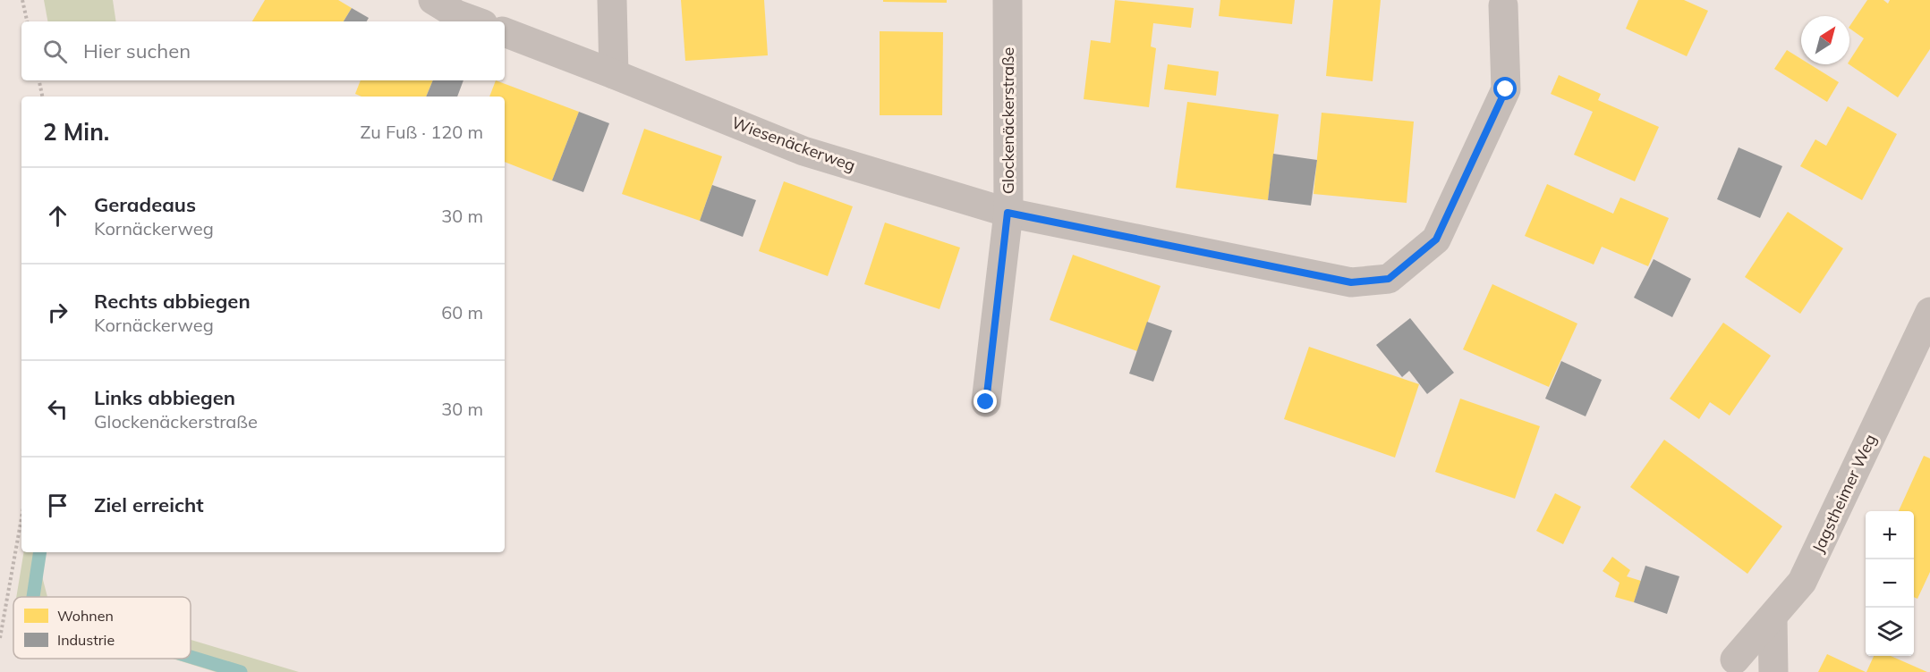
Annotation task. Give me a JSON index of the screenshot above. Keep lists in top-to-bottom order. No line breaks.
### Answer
{"streets":{"street":["Glockenäckerstraße","Wiesenäckerweg","Jagstheimer Weg"]},"crossings":[["Glockenäckerstraße","Wiesenäckerweg"]],"legend":["Wohnen","Industrie"],"north":"top right","page":{"search":"Hier suchen","heading":["2 Min.","Zu Fuß · 120 m"],"list":[["Geradeaus","Kornäckerweg","30 m"],["Rechts abbiegen","Kornäckerweg","60 m"],["Links abbiegen","Glockenäckerstraße","30 m"],"Ziel erreicht"],"map_buttons":["+","−"]}}
